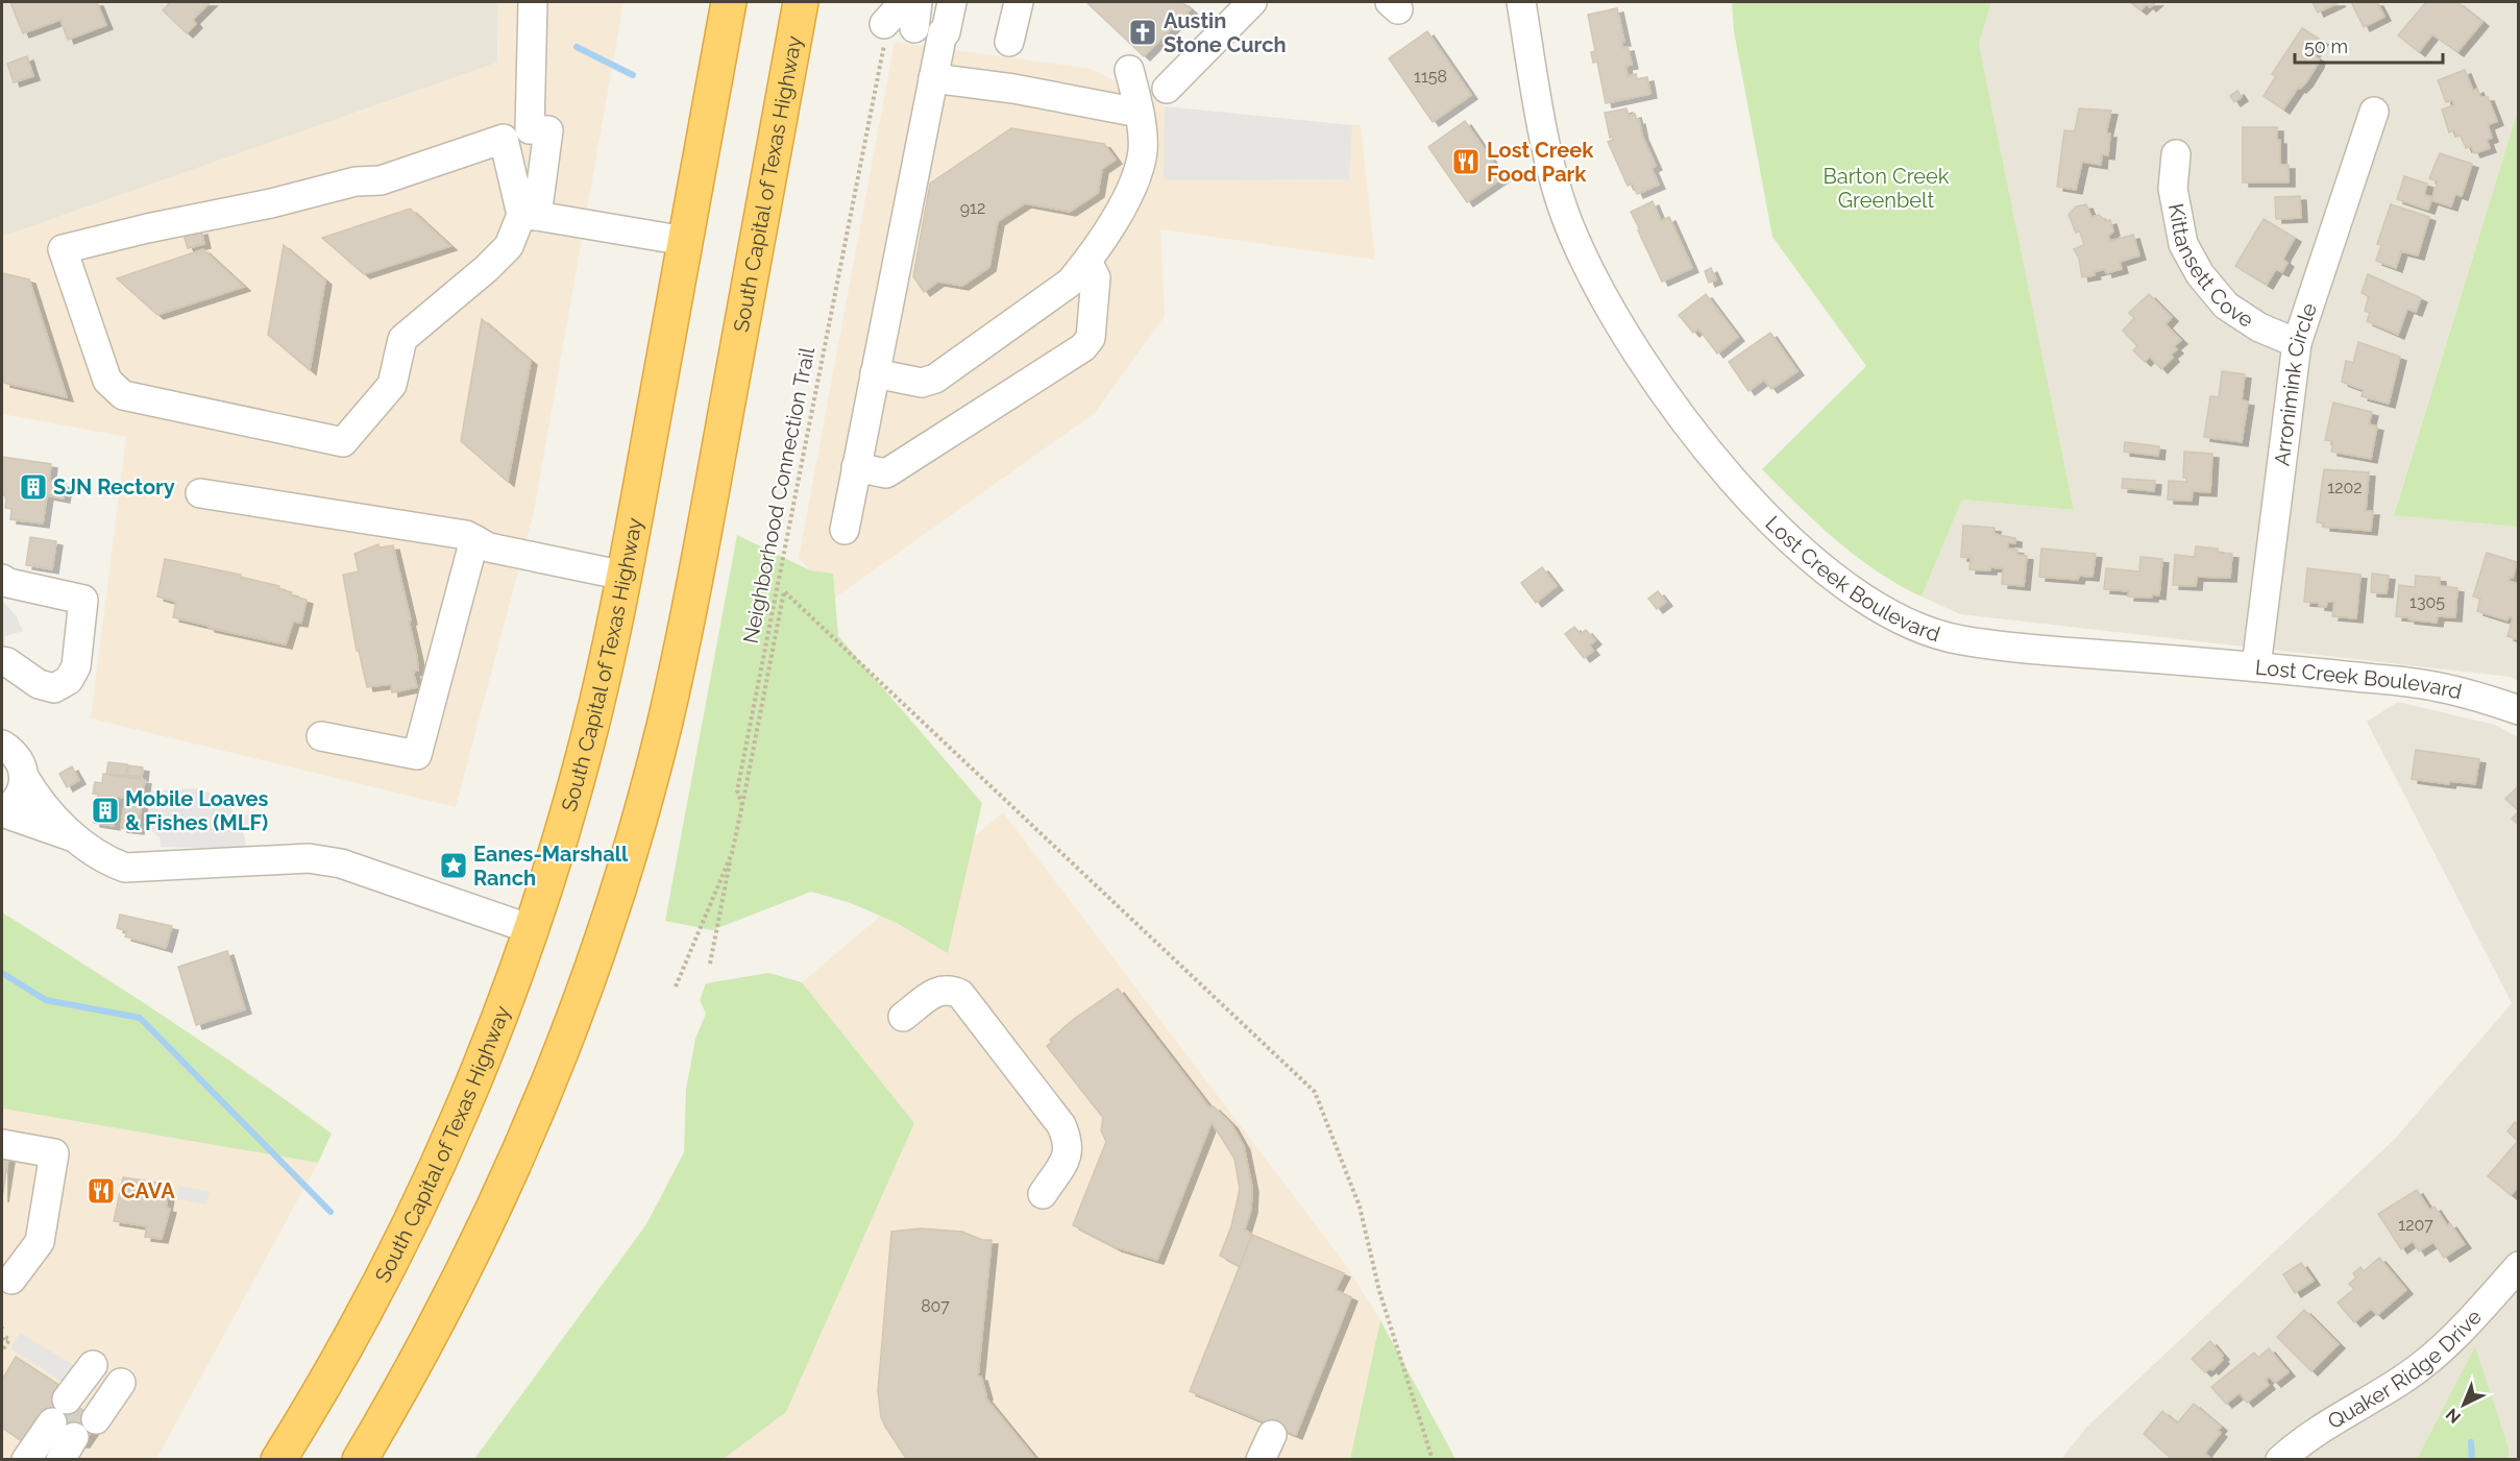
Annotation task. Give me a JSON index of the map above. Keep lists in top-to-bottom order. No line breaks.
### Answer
{"streets":{"highway":["South Capital of Texas Highway"],"street":["Kittansett Cove","Arronimink Circle","Lost Creek Boulevard","Quaker Ridge Drive"],"path":["Neighborhood Connection Trail"]},"crossings":[["Kittansett Cove","Arronimink Circle"],["Arronimink Circle","Lost Creek Boulevard"]],"parks":["Barton Creek Greenbelt"],"places":{"church":["Austin Stone Curch"],"restaurant":["Lost Creek Food Park","CAVA"],"building":["SJN Rectory","Mobile Loaves & Fishes (MLF)"],"place":["Eanes-Marshall Ranch"]},"house_numbers":["1158","912","1202","1305","1207","807"],"scale_bar":"50 m","north":"bottom left"}
